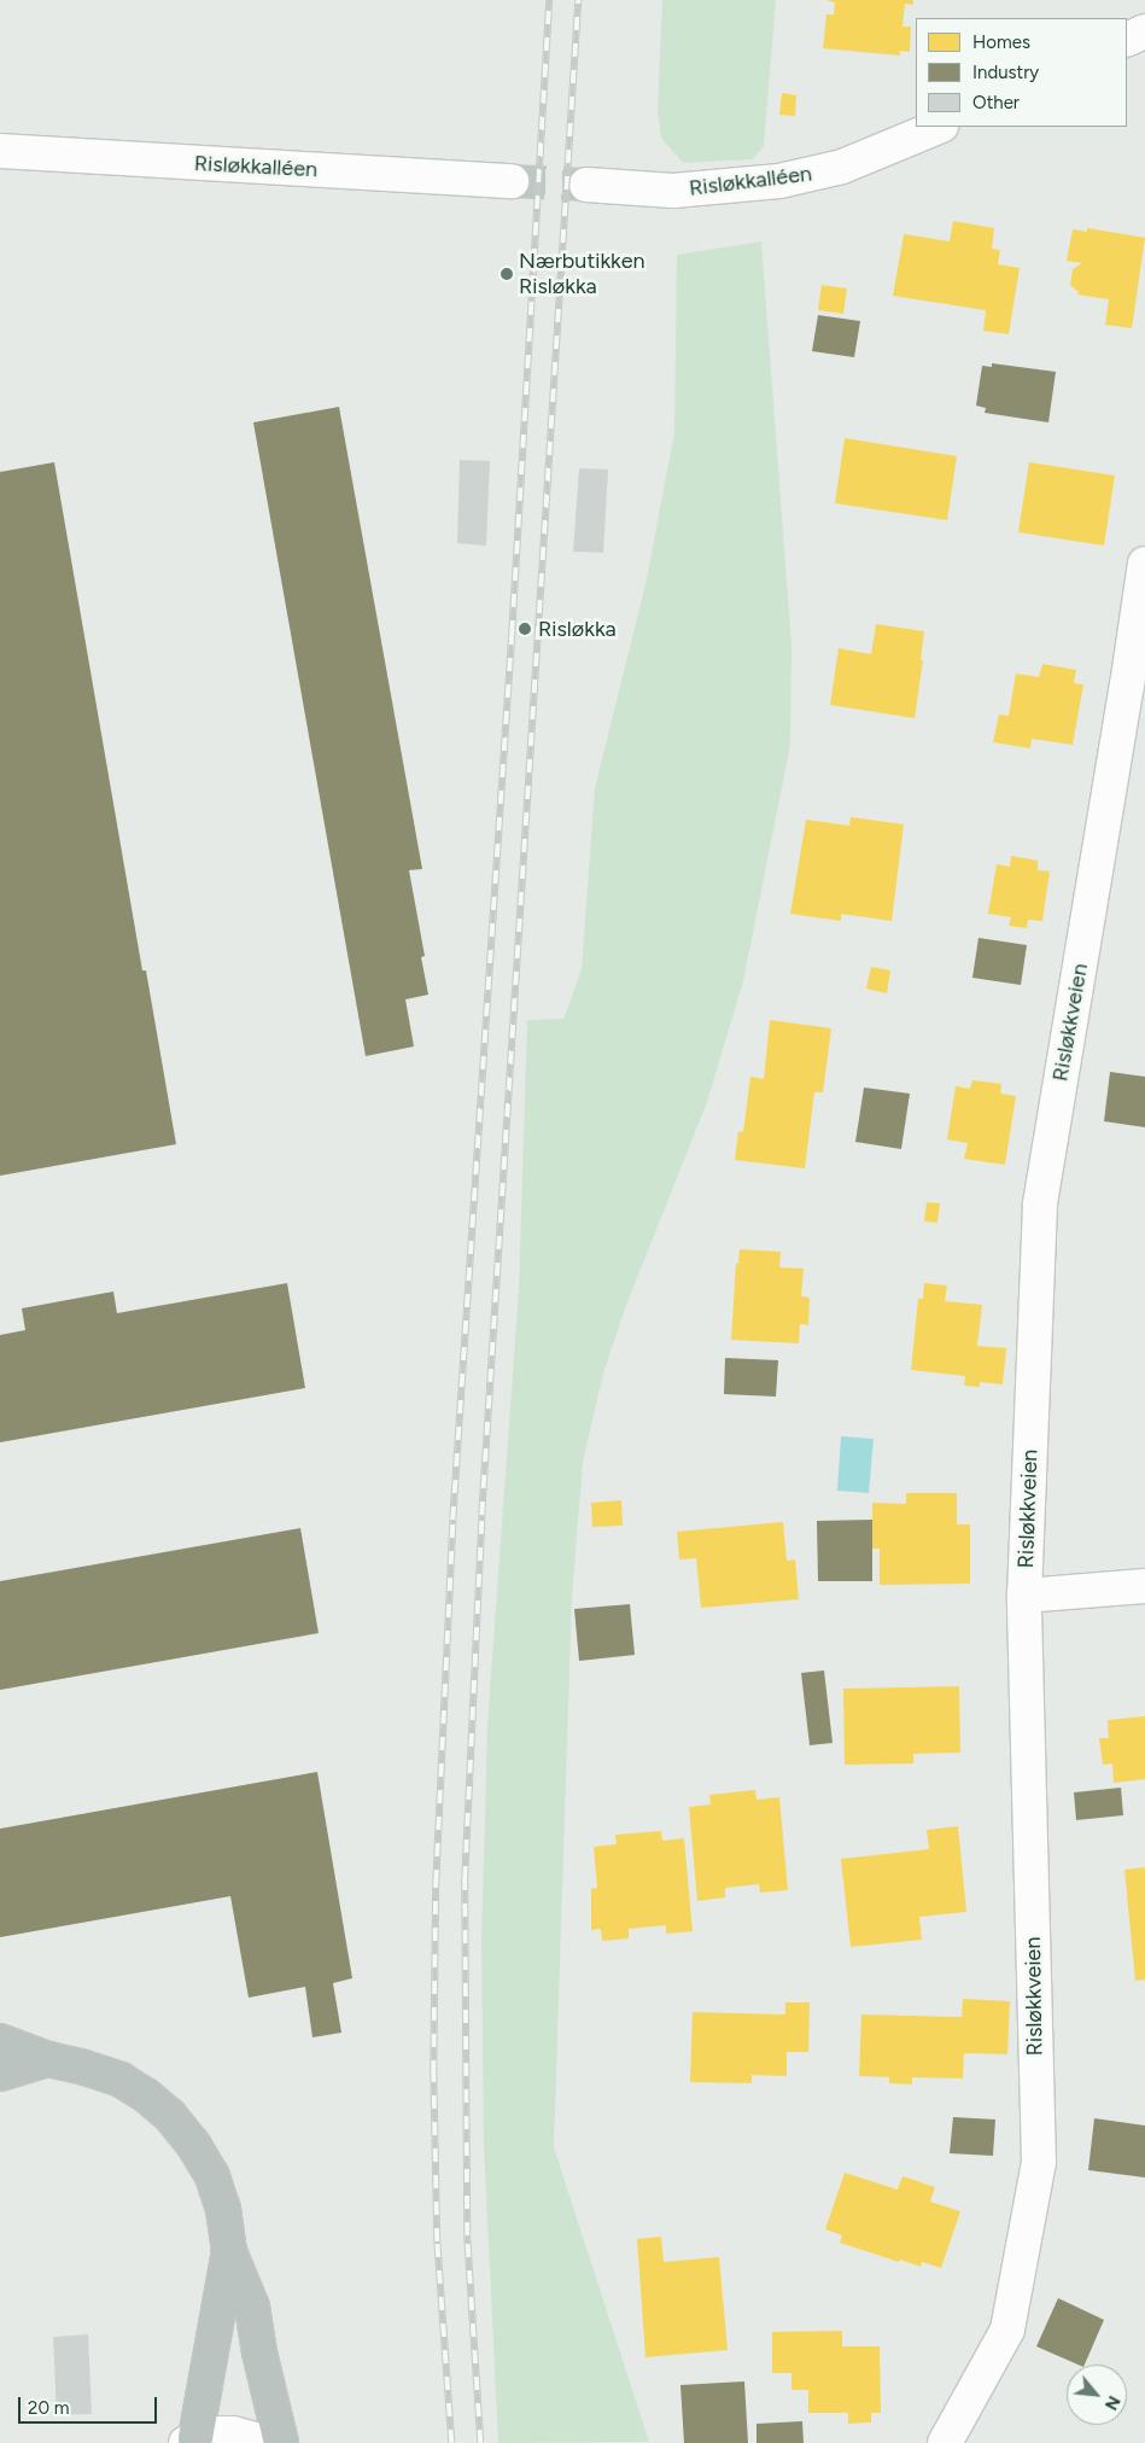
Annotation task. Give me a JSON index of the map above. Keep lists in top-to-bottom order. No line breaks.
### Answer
{"streets":{"street":["Risløkkalléen","Risløkkveien"]},"places":["Nærbutikken Risløkka","Risløkka"],"legend":["Homes","Industry","Other"],"scale_bar":"20 m","north":"bottom right"}
